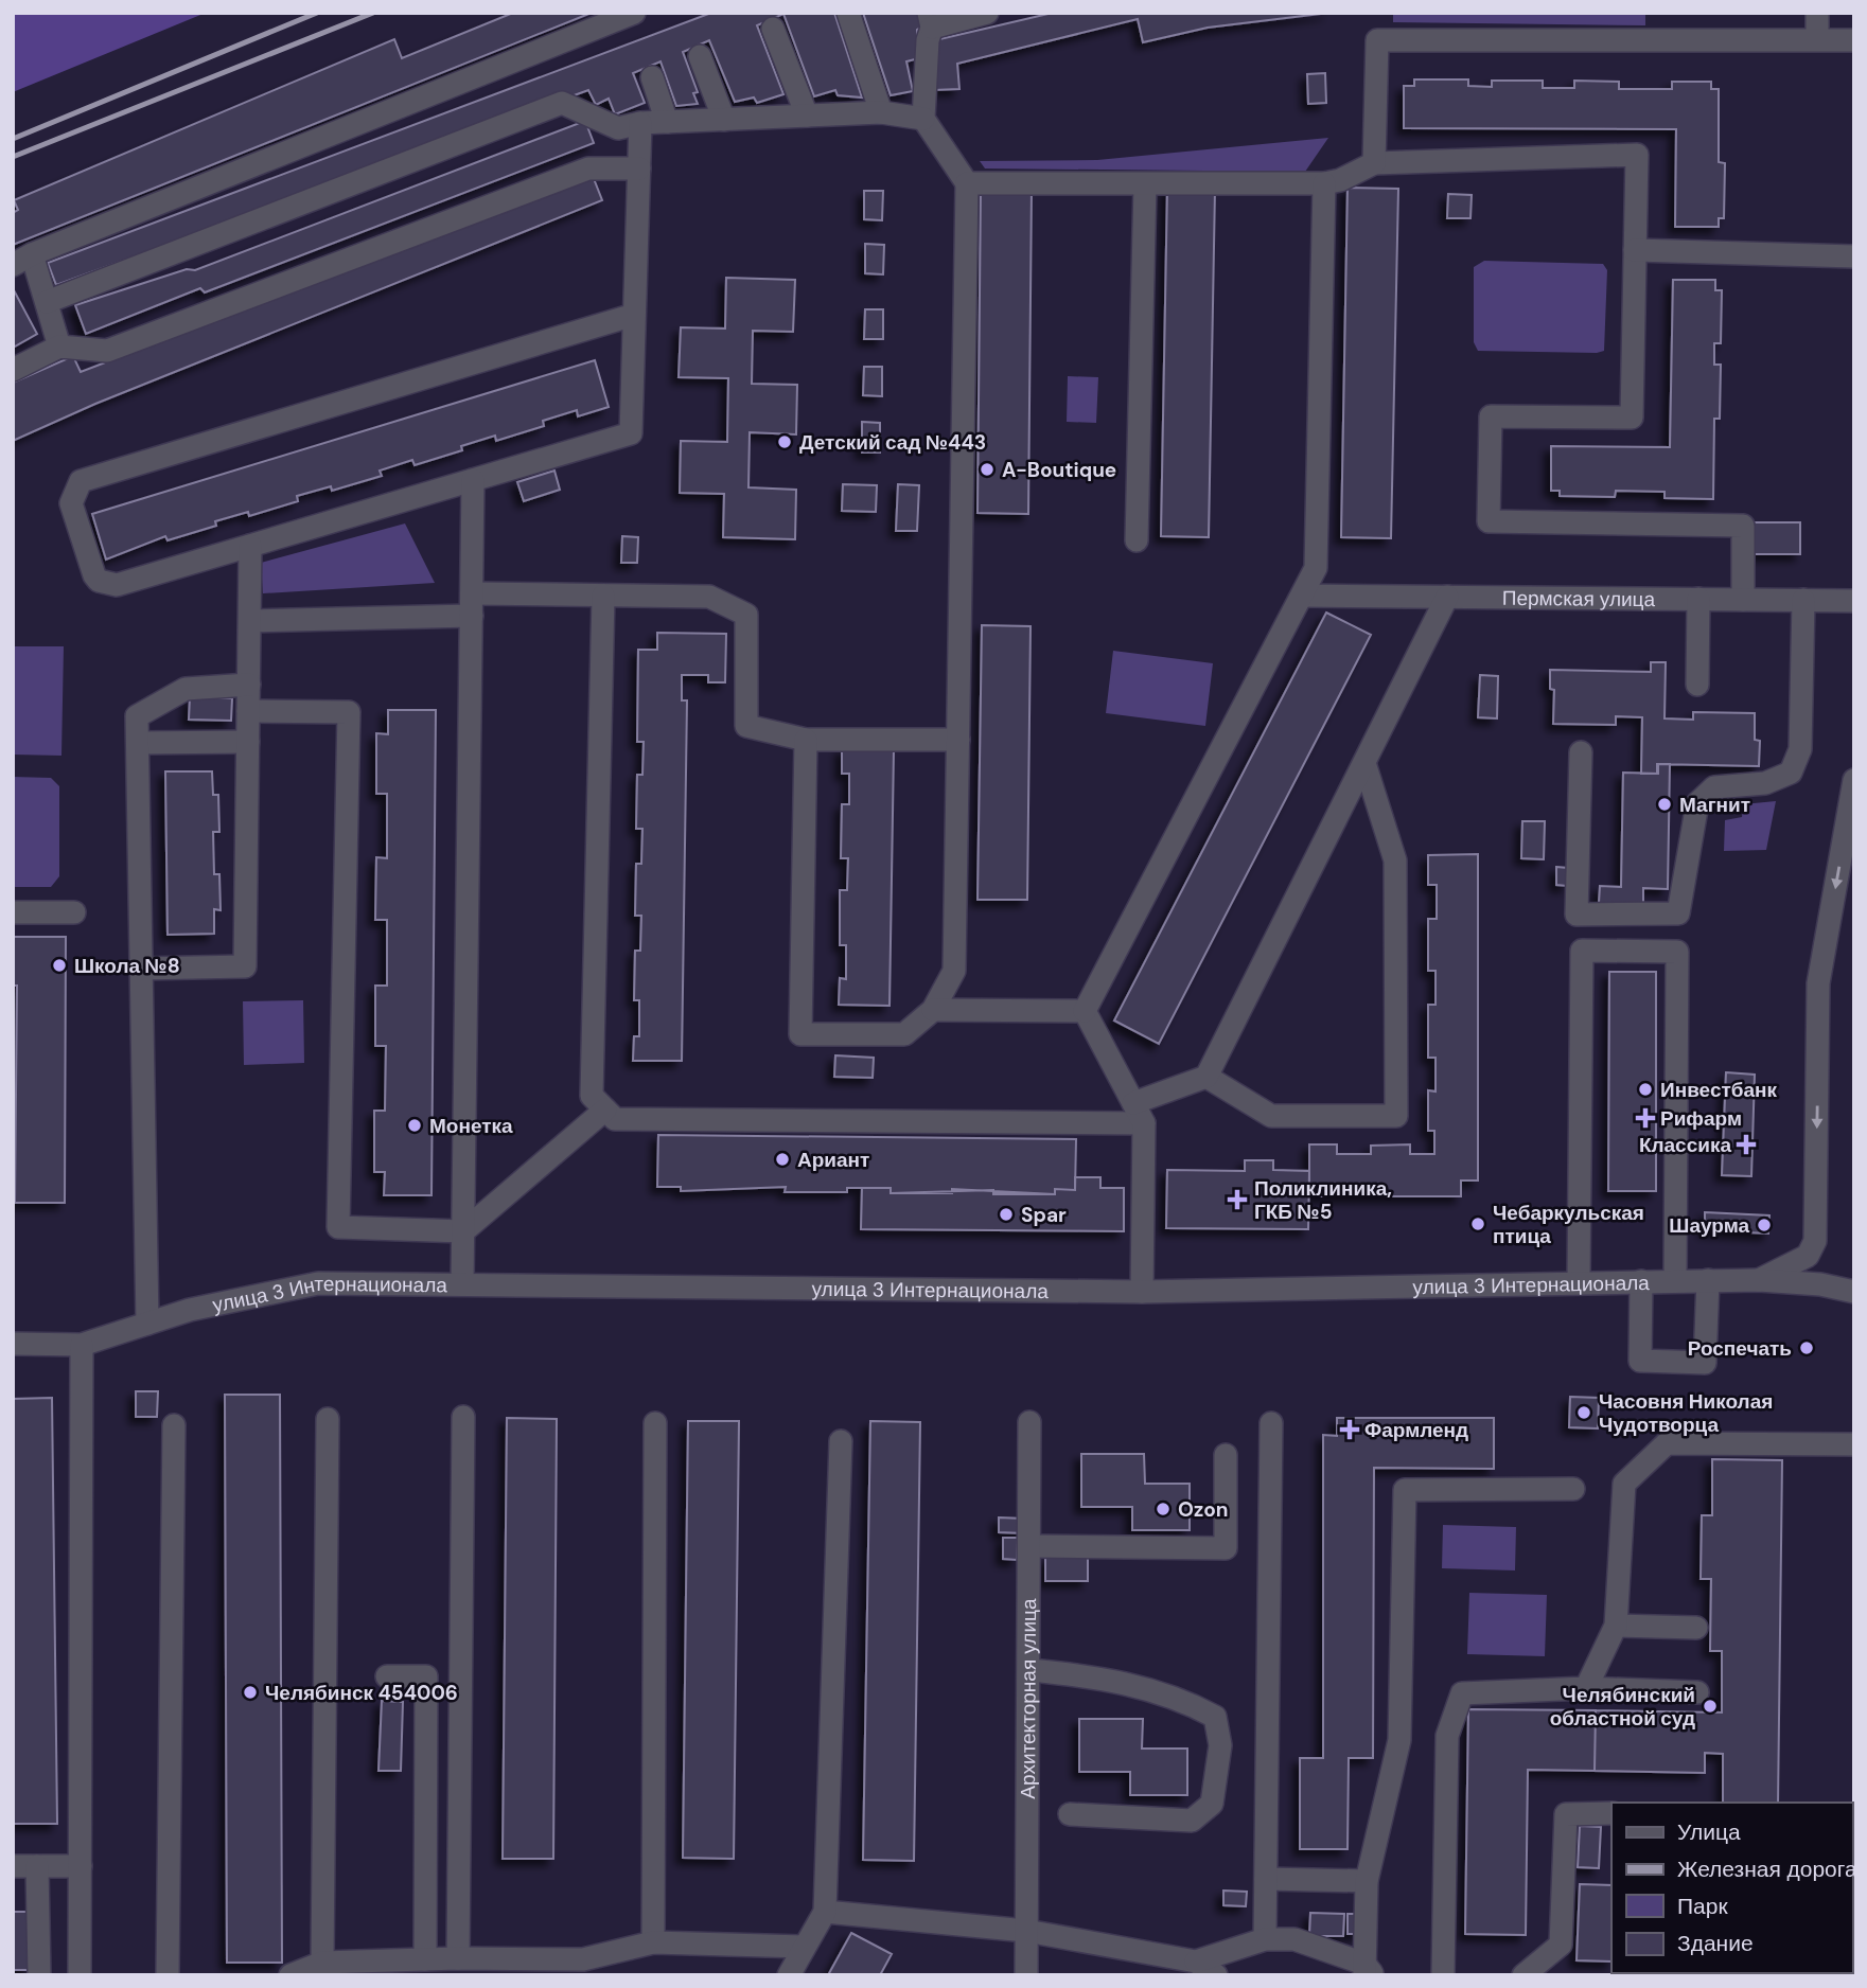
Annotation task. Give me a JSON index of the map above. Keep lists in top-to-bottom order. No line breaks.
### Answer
{"streets":{"street":["Пермская улица","улица 3 Интернационала","Архитекторная улица"]},"places":{"other":["Детский сад №443","A-Boutique","Магнит","Школа №8","Инвестбанк","Монетка","Ариант","Spar","Чебаркульская птица","Шаурма","Роспечать","Часовня Николая Чудотворца","Ozon","Челябинск 454006","Челябинский областной суд"],"health":["Рифарм","Классика","Поликлиника, ГКБ №5","Фармленд"]},"legend":["Улица","Железная дорога","Парк","Здание"]}
